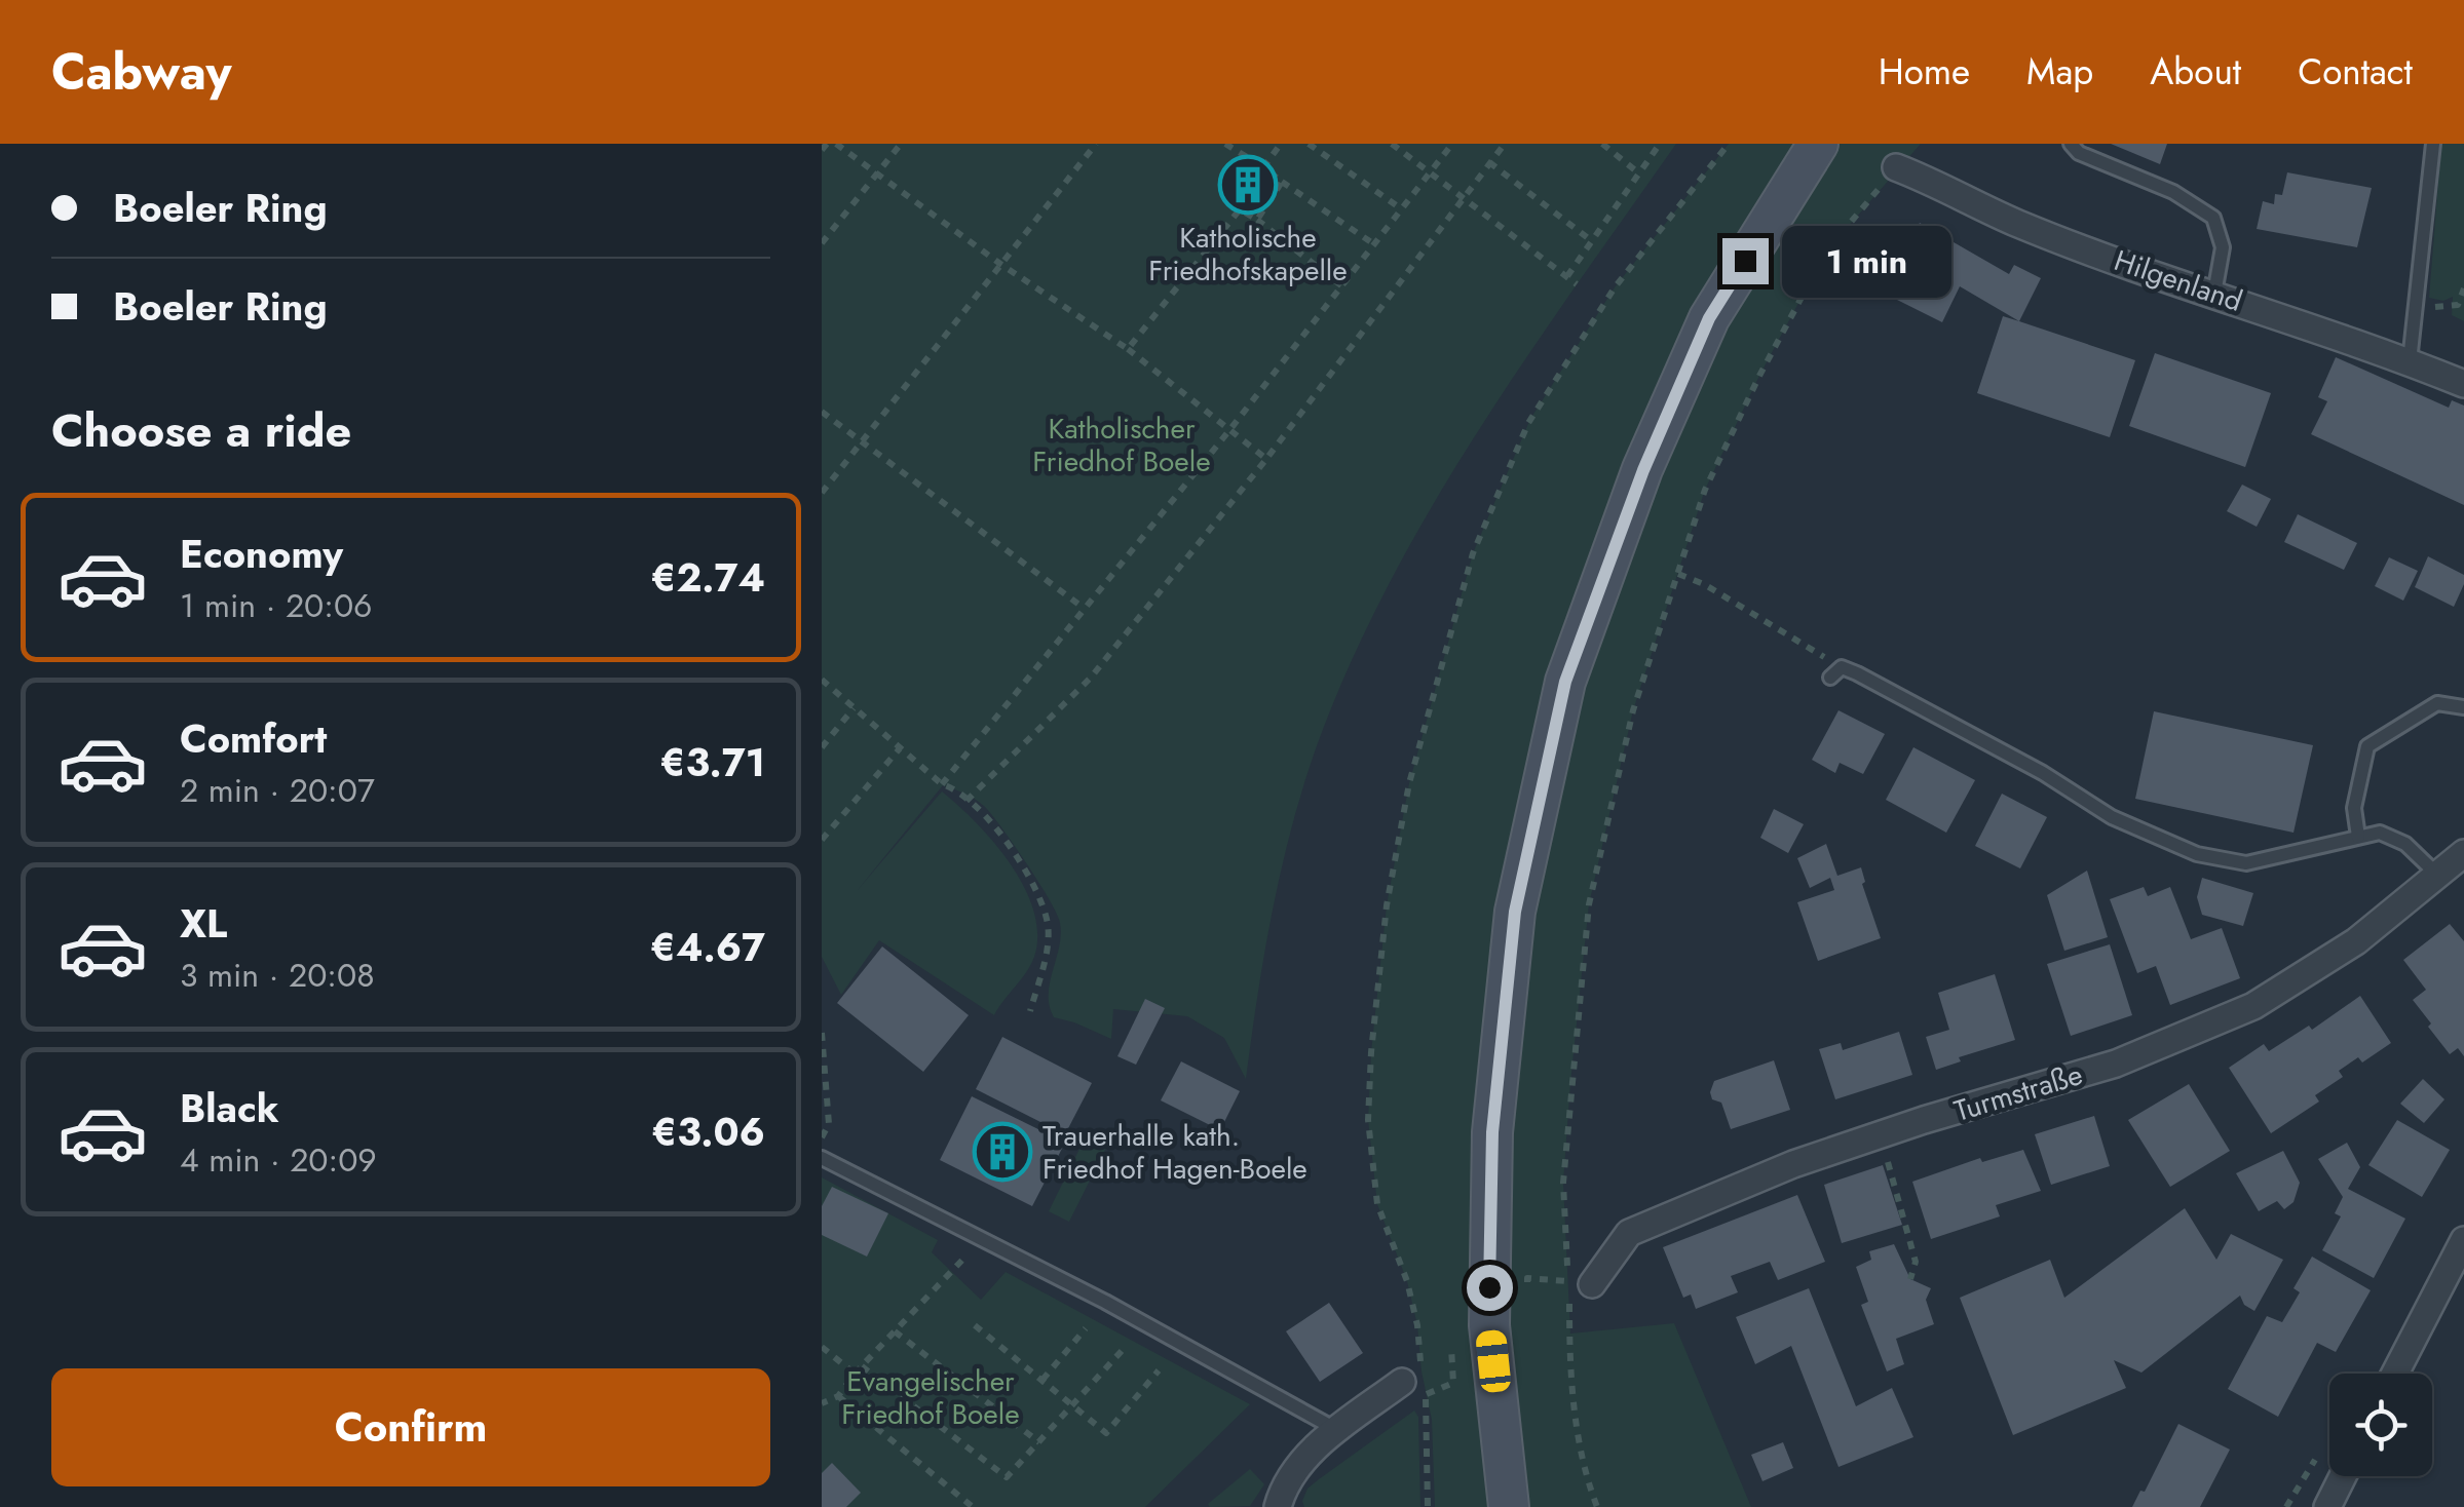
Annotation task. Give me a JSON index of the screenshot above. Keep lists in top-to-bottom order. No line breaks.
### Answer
{"streets":{"street":["Hilgenland","Turmstraße"]},"parks":["Katholischer Friedhof Boele","Evangelischer Friedhof Boele"],"places":{"building":["Katholische Friedhofskapelle","Trauerhalle kath. Friedhof Hagen-Boele"]},"page":{"header":"Cabway","nav":["Home","Map","About","Contact"],"banner":["Boeler Ring","Boeler Ring"],"bubble":"1 min","heading":"Choose a ride","list":[{"name":"Economy","note":"1 min · 20:06","value":"€2.74"},{"name":"Comfort","note":"2 min · 20:07","value":"€3.71"},{"name":"XL","note":"3 min · 20:08","value":"€4.67"},{"name":"Black","note":"4 min · 20:09","value":"€3.06"}],"buttons":"Confirm"}}
